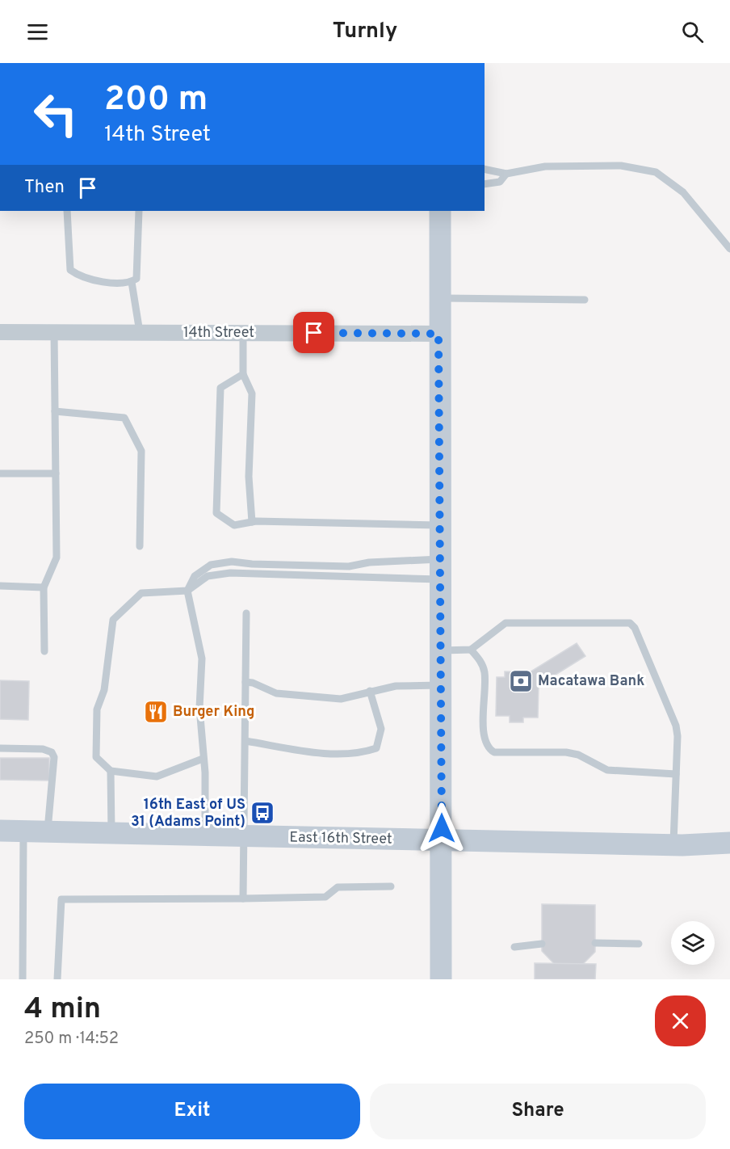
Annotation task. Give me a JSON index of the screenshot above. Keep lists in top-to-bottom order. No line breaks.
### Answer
{"streets":{"main road":["East 16th Street"],"street":["14th Street"]},"places":{"bank":["Macatawa Bank"],"restaurant":["Burger King"],"bus stop":["16th East of US 31 (Adams Point)"]},"page":{"header":"Turnly","turn":["200 m","14th Street"],"then":"Then","heading":["4 min","250 m · 14:52"],"buttons":["Exit","Share"]}}
